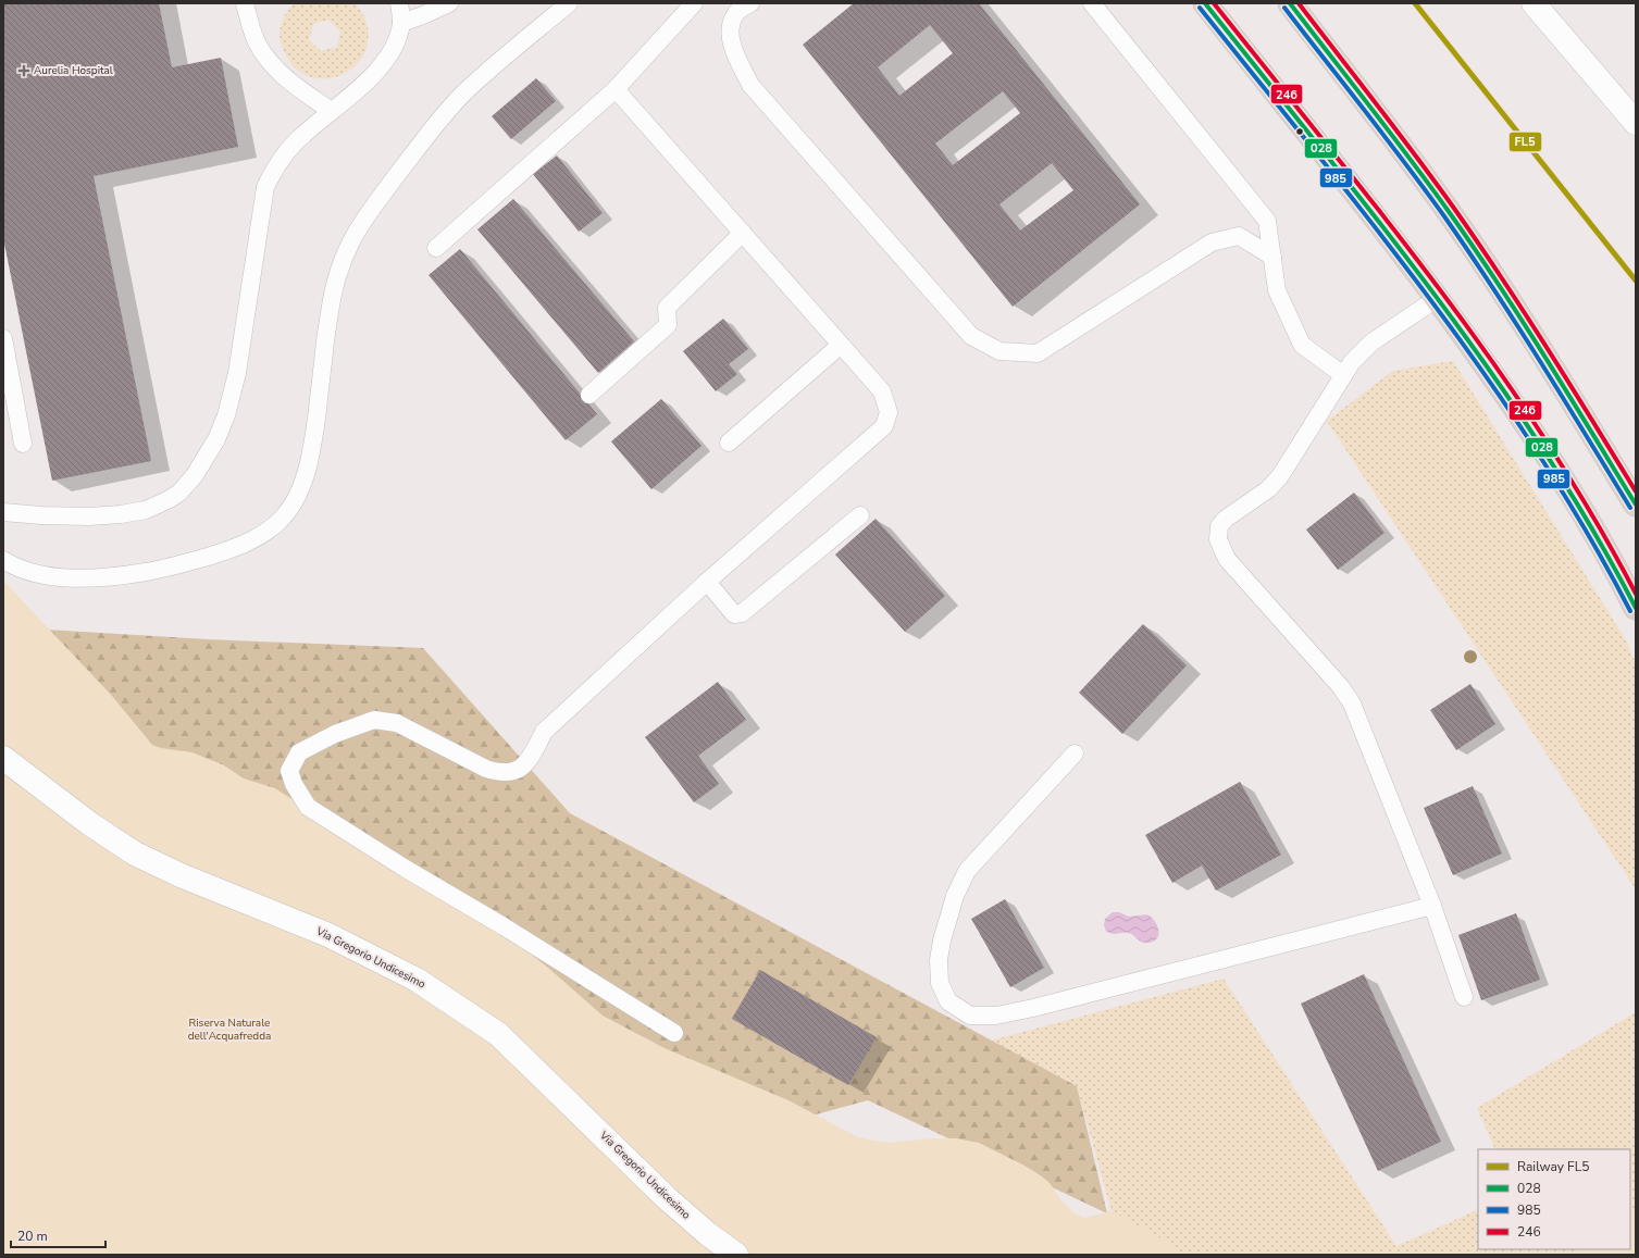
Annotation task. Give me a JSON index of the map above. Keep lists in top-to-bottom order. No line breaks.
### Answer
{"streets":{"street":["Via Gregorio Undicesimo"]},"parks":["Riserva Naturale dell'Acquafredda"],"places":{"health":["Aurelia Hospital"]},"lines":["rail line FL5","transit line 028","transit line 246","transit line 985"],"legend":["Railway FL5","028","985","246"],"scale_bar":"20 m"}
